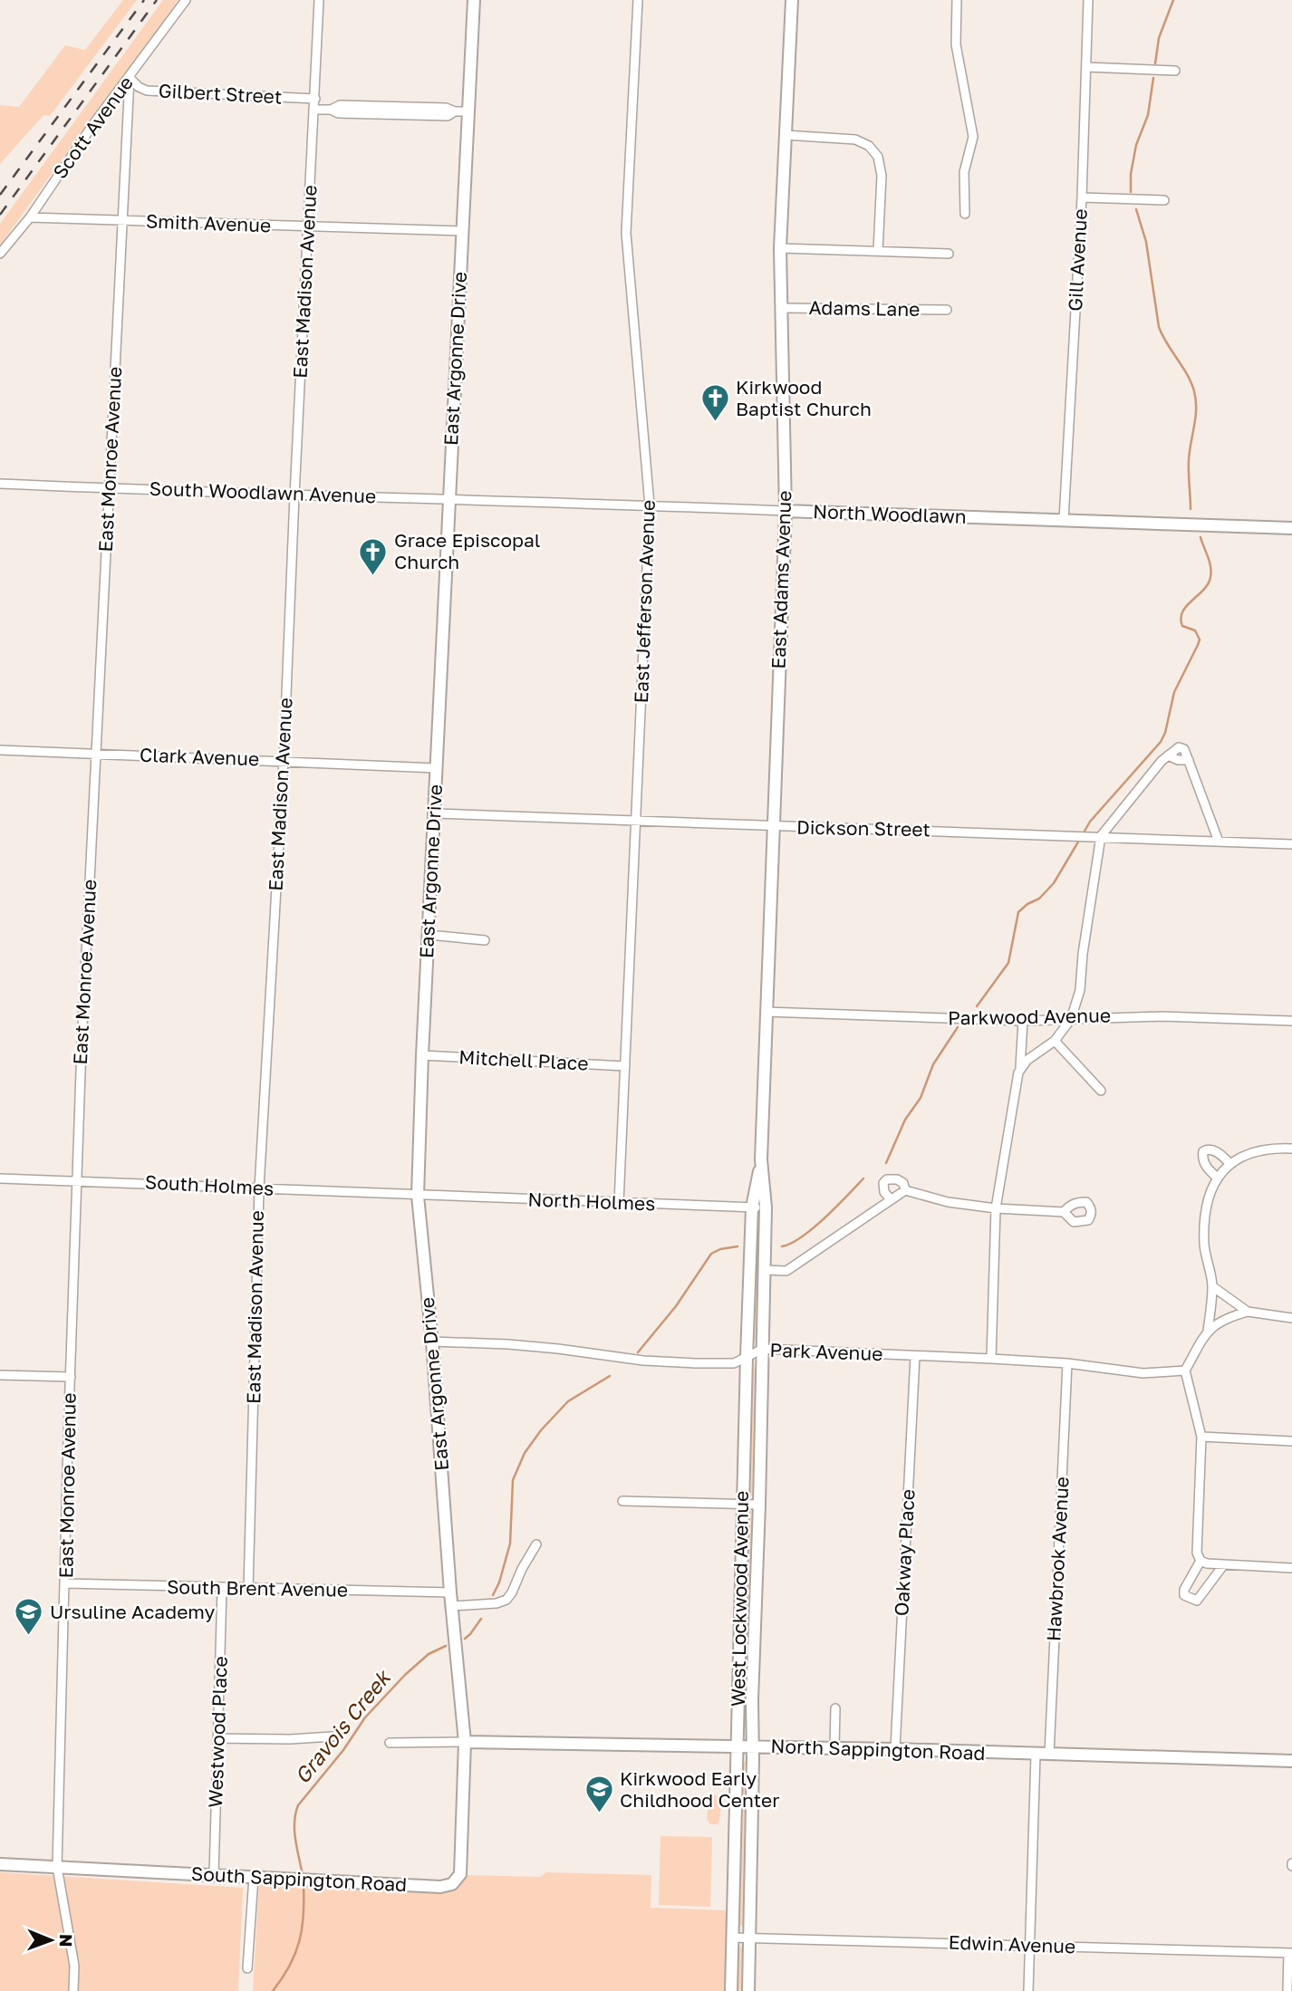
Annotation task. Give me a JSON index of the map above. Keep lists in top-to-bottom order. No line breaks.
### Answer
{"streets":{"street":["Gilbert Street","Scott Avenue","Smith Avenue","Gill Avenue","East Madison Avenue","Adams Lane","East Argonne Drive","East Monroe Avenue","South Woodlawn Avenue","North Woodlawn","East Adams Avenue","East Jefferson Avenue","Clark Avenue","Dickson Street","Parkwood Avenue","Mitchell Place","South Holmes","North Holmes","Park Avenue","Oakway Place","Hawbrook Avenue","South Brent Avenue","West Lockwood Avenue","Westwood Place","North Sappington Road","South Sappington Road","Edwin Avenue"]},"crossings":[["Gilbert Street","Scott Avenue"],["Gilbert Street","East Madison Avenue"],["Gilbert Street","East Monroe Avenue"],["Scott Avenue","Smith Avenue"],["Scott Avenue","East Monroe Avenue"],["Smith Avenue","East Madison Avenue"],["Smith Avenue","East Argonne Drive"],["Smith Avenue","East Monroe Avenue"],["Gill Avenue","North Woodlawn"],["East Madison Avenue","South Woodlawn Avenue"],["East Madison Avenue","Clark Avenue"],["East Madison Avenue","South Holmes"],["East Madison Avenue","South Brent Avenue"],["Adams Lane","East Adams Avenue"],["East Argonne Drive","South Woodlawn Avenue"],["East Argonne Drive","North Woodlawn"],["East Argonne Drive","Clark Avenue"],["East Argonne Drive","Dickson Street"],["East Argonne Drive","Mitchell Place"],["East Argonne Drive","South Holmes"],["East Argonne Drive","North Holmes"],["East Argonne Drive","Park Avenue"],["East Argonne Drive","South Brent Avenue"],["East Argonne Drive","North Sappington Road"],["East Argonne Drive","South Sappington Road"],["East Monroe Avenue","South Woodlawn Avenue"],["East Monroe Avenue","Clark Avenue"],["East Monroe Avenue","South Holmes"],["East Monroe Avenue","South Brent Avenue"],["East Monroe Avenue","South Sappington Road"],["South Woodlawn Avenue","North Woodlawn"],["North Woodlawn","East Adams Avenue"],["North Woodlawn","East Jefferson Avenue"],["East Adams Avenue","Dickson Street"],["East Adams Avenue","Parkwood Avenue"],["East Adams Avenue","North Holmes"],["East Adams Avenue","West Lockwood Avenue"],["East Jefferson Avenue","Dickson Street"],["East Jefferson Avenue","Mitchell Place"],["East Jefferson Avenue","North Holmes"],["South Holmes","North Holmes"],["North Holmes","West Lockwood Avenue"],["Park Avenue","Oakway Place"],["Park Avenue","Hawbrook Avenue"],["Park Avenue","West Lockwood Avenue"],["Oakway Place","North Sappington Road"],["Hawbrook Avenue","North Sappington Road"],["South Brent Avenue","Westwood Place"],["West Lockwood Avenue","North Sappington Road"],["West Lockwood Avenue","Edwin Avenue"],["Westwood Place","South Sappington Road"],["North Sappington Road","South Sappington Road"]],"water":["Gravois Creek"],"places":{"church":["Kirkwood Baptist Church","Grace Episcopal Church"],"school or university":["Ursuline Academy","Kirkwood Early Childhood Center"]},"north":"right"}
